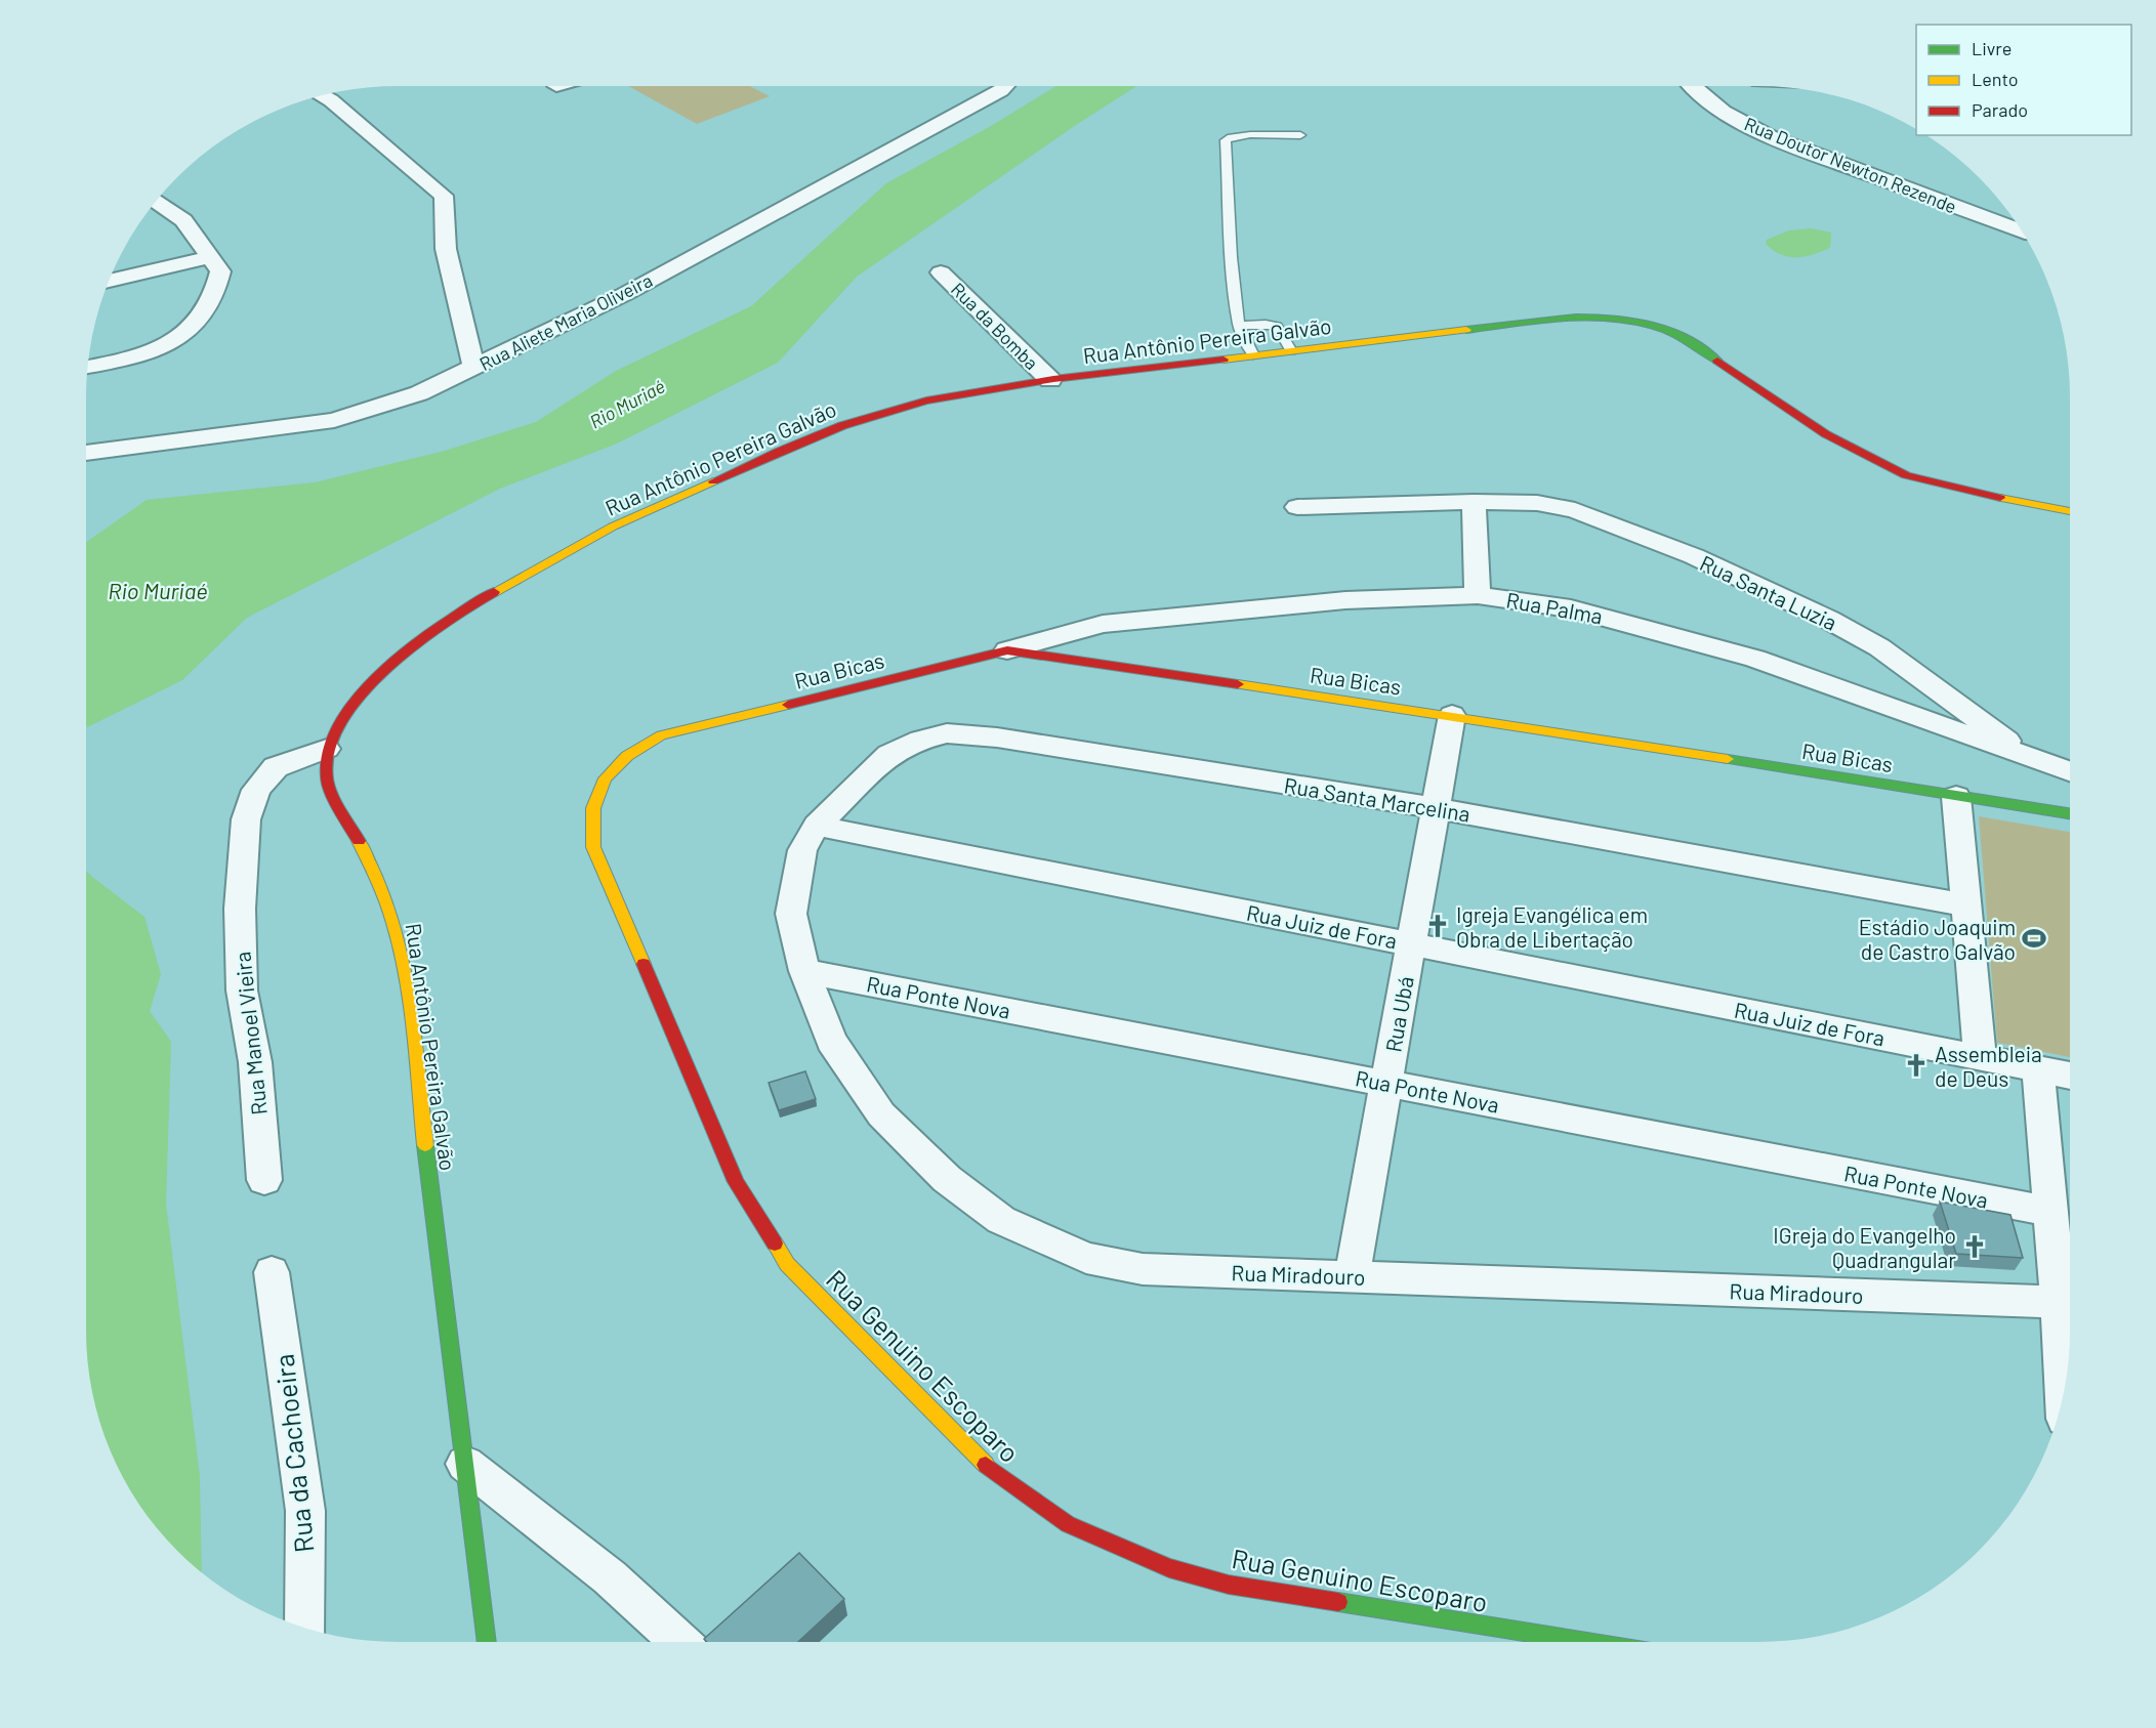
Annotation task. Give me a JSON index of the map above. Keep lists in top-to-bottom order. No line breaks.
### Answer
{"streets":{"street":["Rua Doutor Newton Rezende","Rua Aliete Maria Oliveira","Rua da Bomba","Rua Antônio Pereira Galvão","Rua Santa Luzia","Rua Palma","Rua Bicas","Rua Santa Marcelina","Rua Juiz de Fora","Rua Ponte Nova","Rua Ubá","Rua Manoel Vieira","Rua Miradouro","Rua Genuino Escoparo","Rua da Cachoeira"]},"crossings":[["Rua da Bomba","Rua Antônio Pereira Galvão"],["Rua Antônio Pereira Galvão","Rua Manoel Vieira"],["Rua Santa Luzia","Rua Palma"],["Rua Palma","Rua Bicas"],["Rua Bicas","Rua Ubá"],["Rua Bicas","Rua Genuino Escoparo"],["Rua Santa Marcelina","Rua Juiz de Fora"],["Rua Santa Marcelina","Rua Ubá"],["Rua Santa Marcelina","Rua Miradouro"],["Rua Juiz de Fora","Rua Ubá"],["Rua Juiz de Fora","Rua Miradouro"],["Rua Ponte Nova","Rua Ubá"],["Rua Ponte Nova","Rua Miradouro"],["Rua Ubá","Rua Miradouro"]],"water":["Rio Muriaé"],"places":{"church":["Igreja Evangélica em Obra de Libertação","Assembleia de Deus","IGreja do Evangelho Quadrangular"],"sports":["Estádio Joaquim de Castro Galvão"]},"legend":["Livre","Lento","Parado"]}
